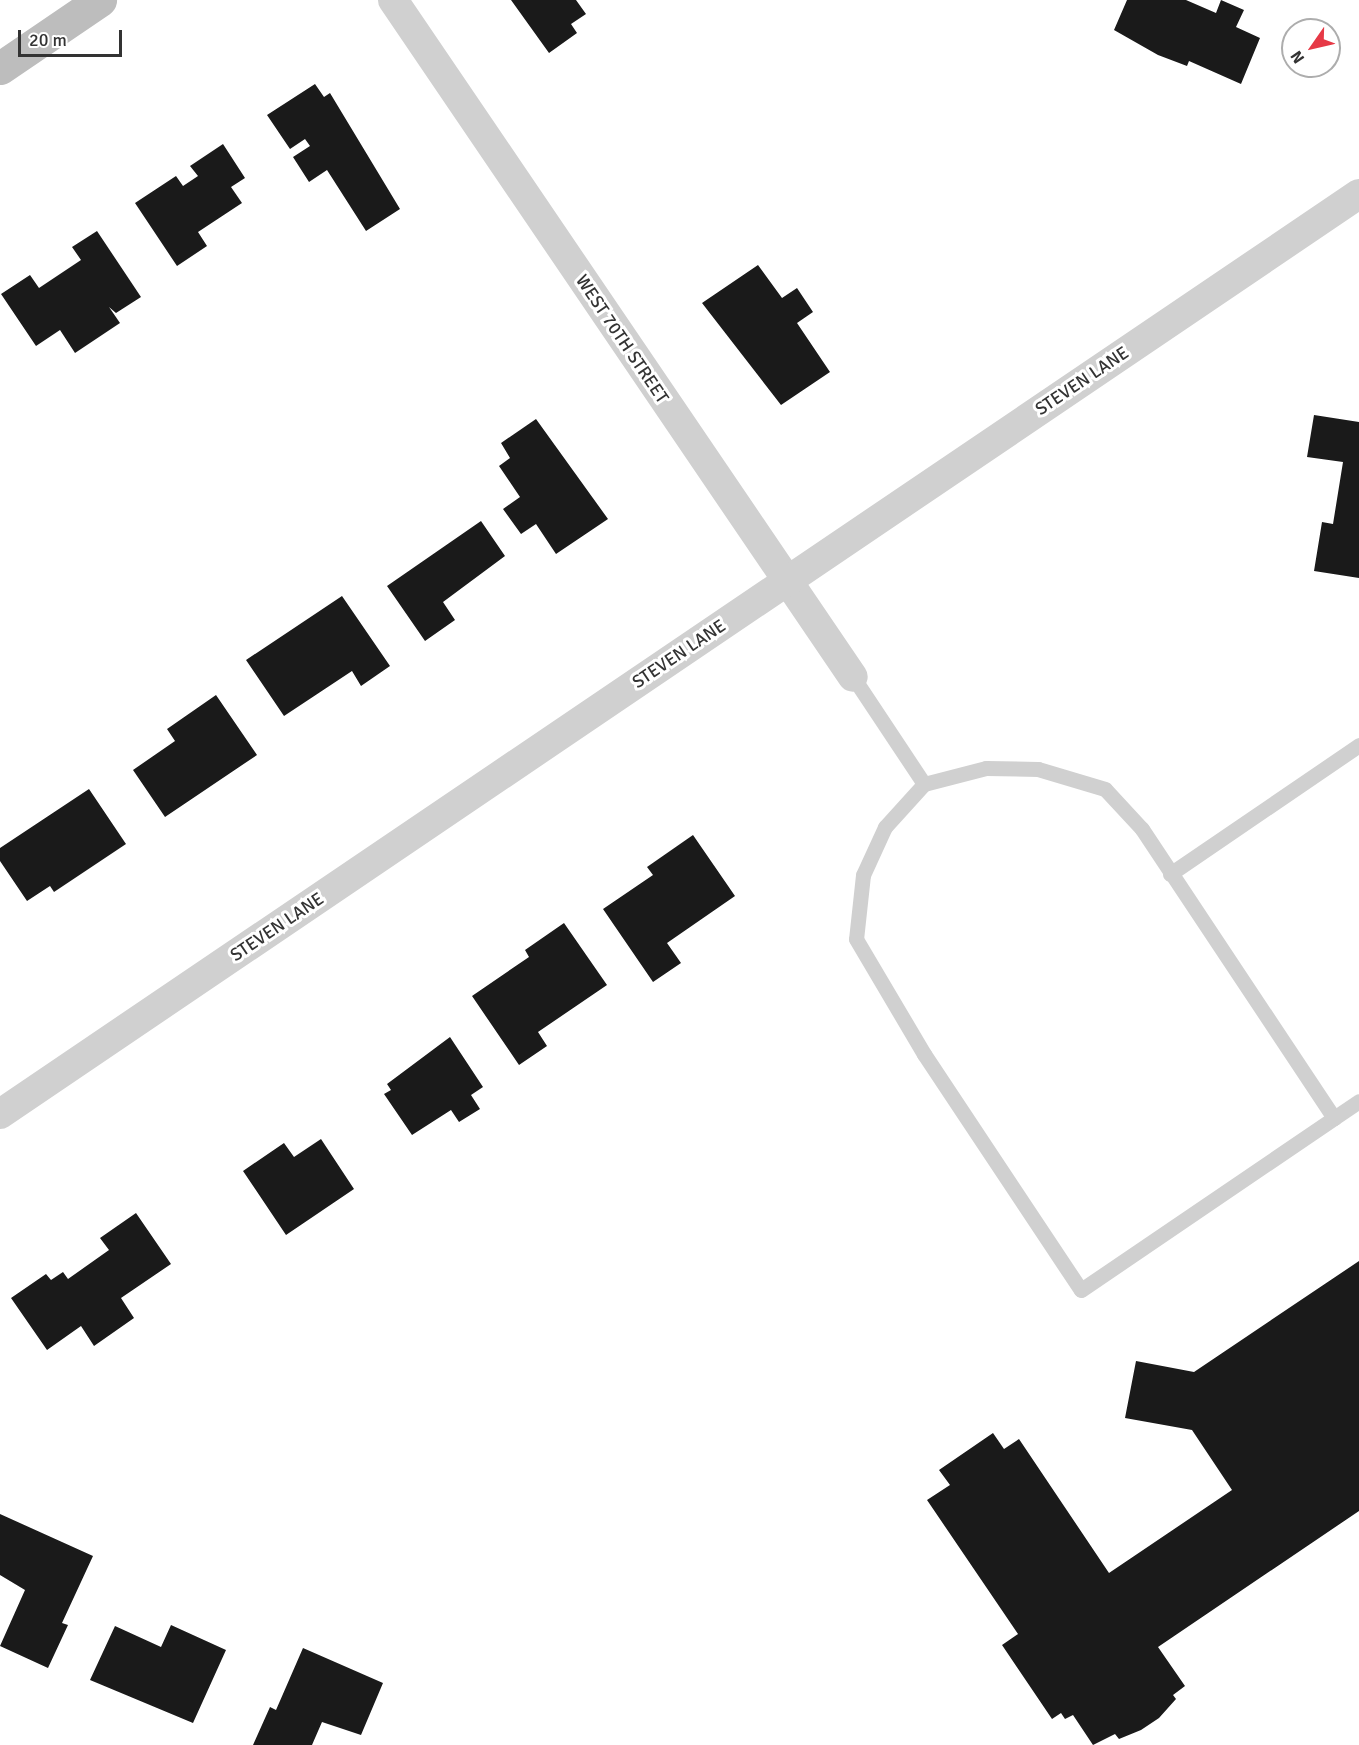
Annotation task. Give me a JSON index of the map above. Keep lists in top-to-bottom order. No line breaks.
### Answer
{"streets":{"street":["WEST 70TH STREET","STEVEN LANE"]},"crossings":[["WEST 70TH STREET","STEVEN LANE"]],"scale_bar":"20 m","north":"bottom left"}
